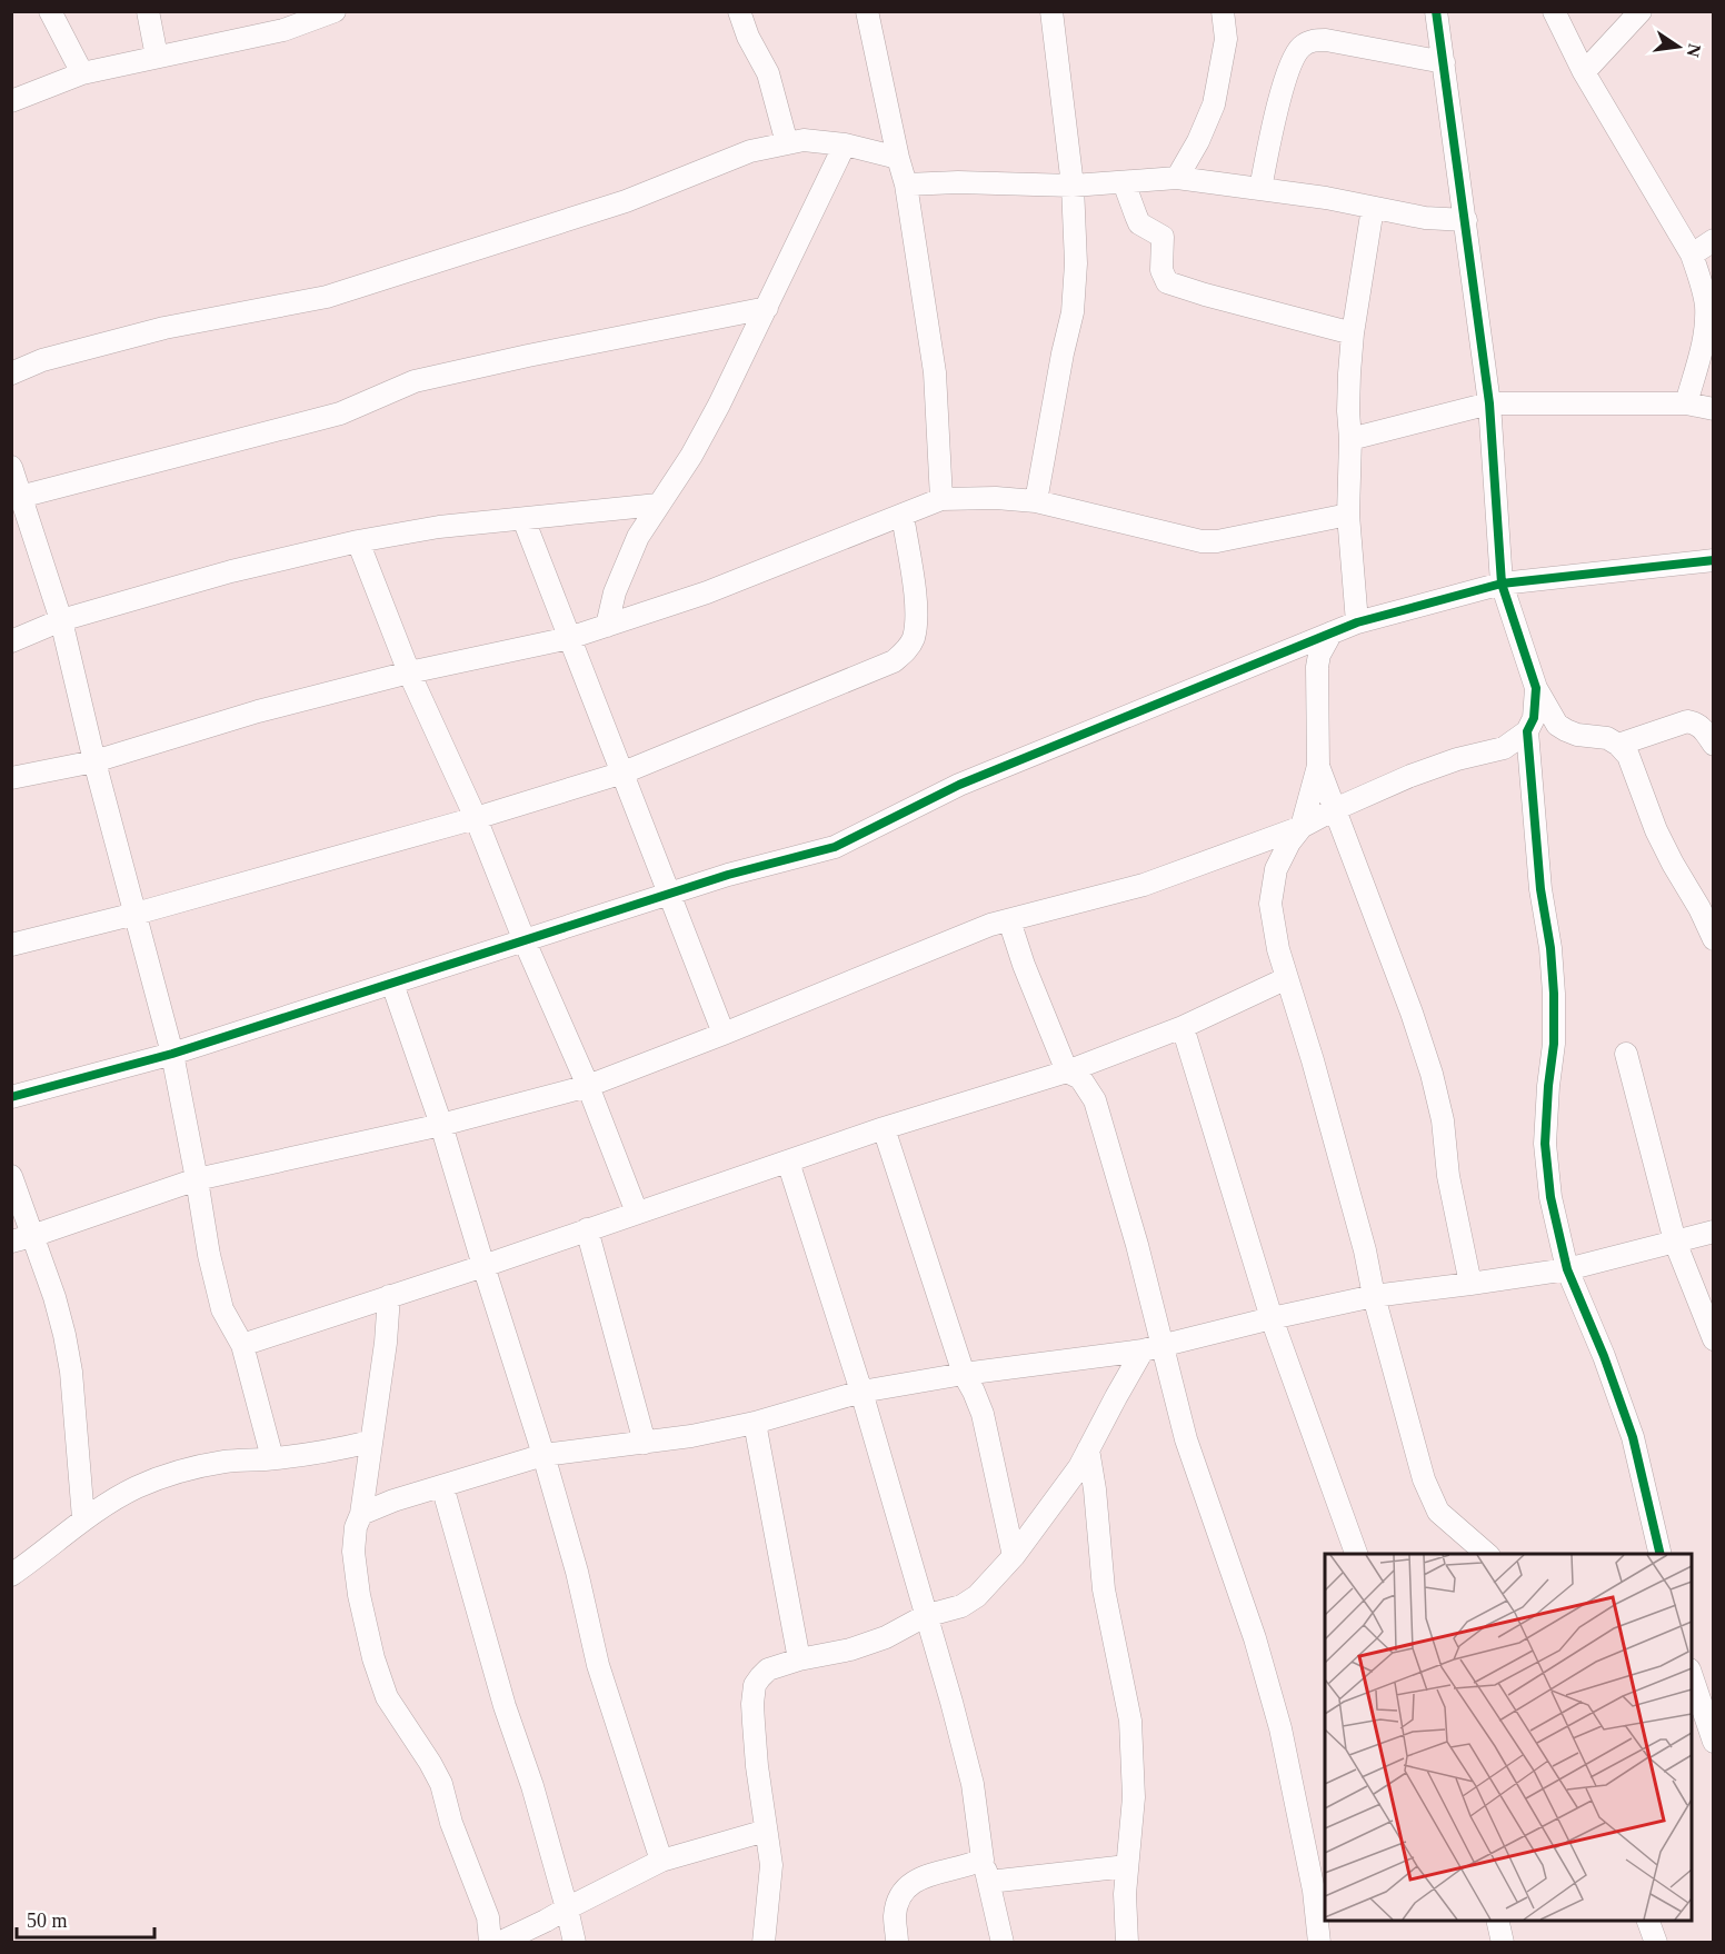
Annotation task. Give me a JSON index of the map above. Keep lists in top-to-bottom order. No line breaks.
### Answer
{"scale_bar":"50 m","north":"right"}
